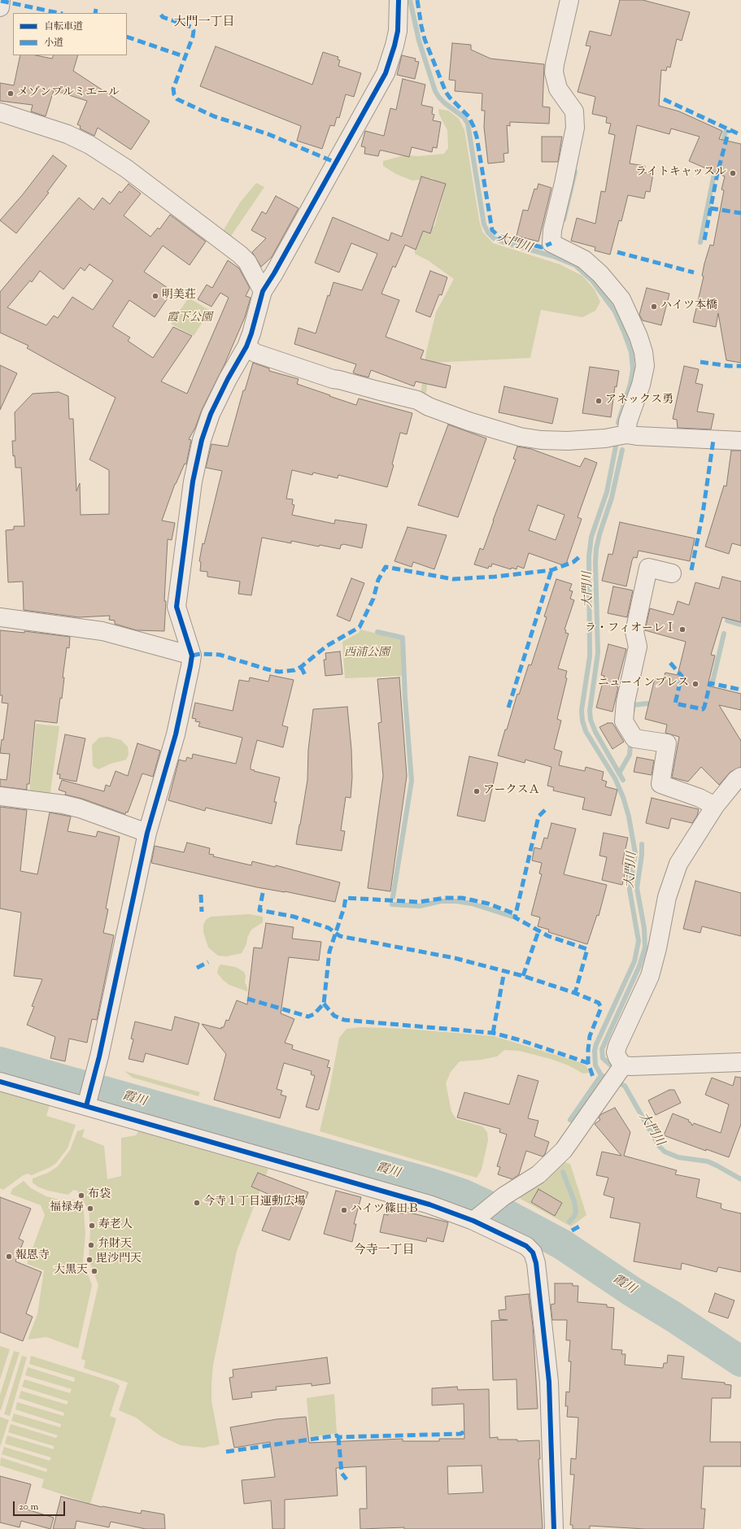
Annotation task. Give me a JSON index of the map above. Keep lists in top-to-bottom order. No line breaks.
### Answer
{"districts":["大門一丁目","今寺一丁目"],"water":["大門川","霞川"],"parks":["霞下公園","西浦公園"],"places":["メゾンプルミエール","ライトキャッスル","明美荘","ハイツ本橋","アネックス勇","ラ・フィオーレⅠ","ニューインプレス","アークスＡ","布袋","今寺１丁目運動広場","福禄寿","ハイツ篠田Ｂ","寿老人","弁財天","報恩寺","毘沙門天","大黒天"],"legend":["自転車道","小道"],"scale_bar":"20 m"}
